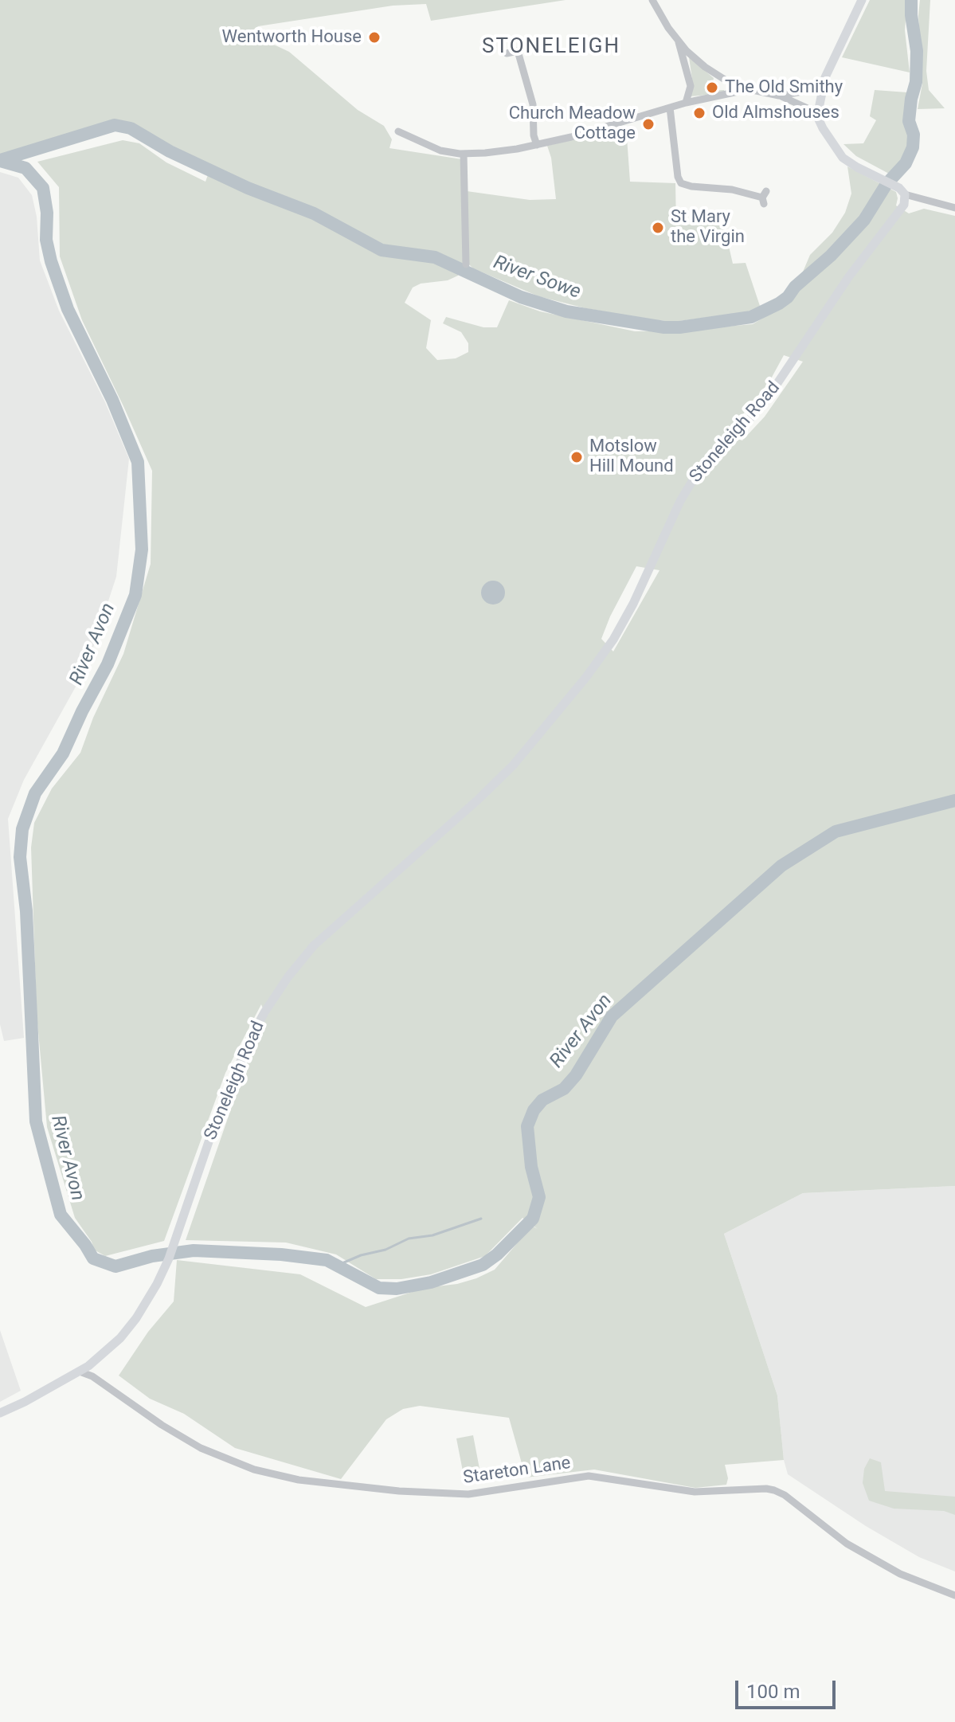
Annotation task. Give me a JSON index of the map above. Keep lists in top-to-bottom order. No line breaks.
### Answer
{"streets":{"main road":["Stoneleigh Road"],"street":["Stareton Lane"]},"crossings":[["Stoneleigh Road","Stareton Lane"]],"districts":["STONELEIGH"],"water":["River Sowe","River Avon"],"places":["Wentworth House","The Old Smithy","Old Almshouses","Church Meadow Cottage","St Mary the Virgin","Motslow Hill Mound"],"scale_bar":"100 m"}
